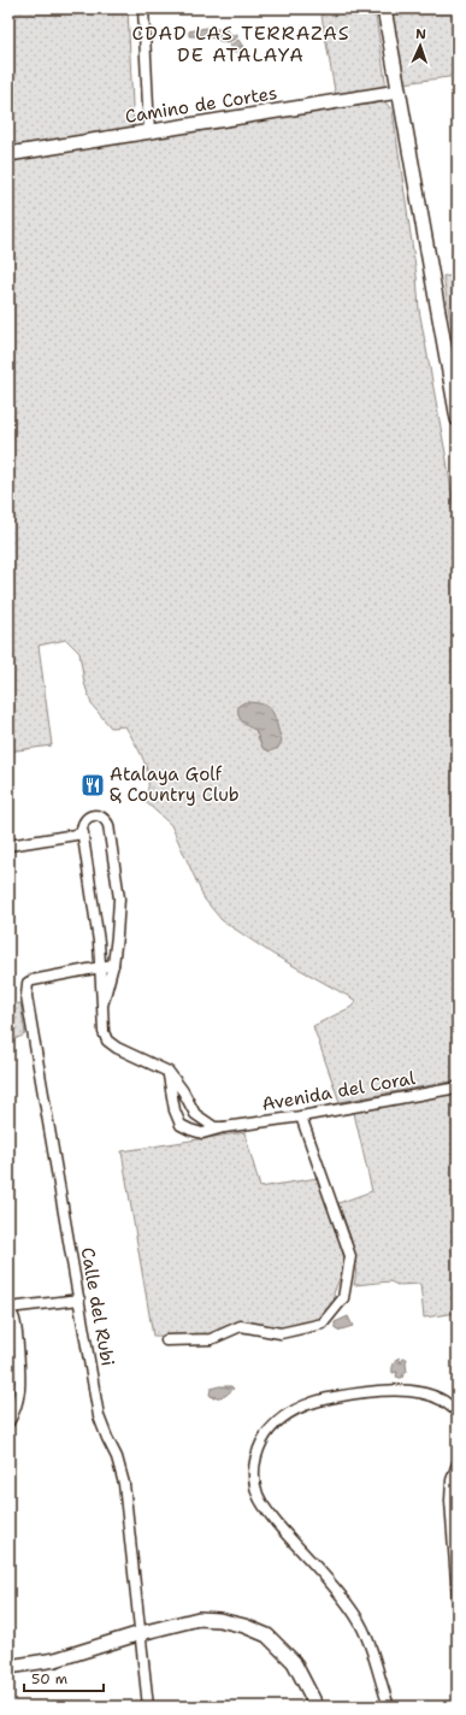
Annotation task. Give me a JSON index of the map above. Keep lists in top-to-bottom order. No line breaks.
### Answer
{"streets":{"street":["Camino de Cortes","Avenida del Coral","Calle del Rubi"]},"districts":["CDAD LAS TERRAZAS DE ATALAYA"],"places":{"restaurant":["Atalaya Golf & Country Club"]},"scale_bar":"50 m","north":"top"}
